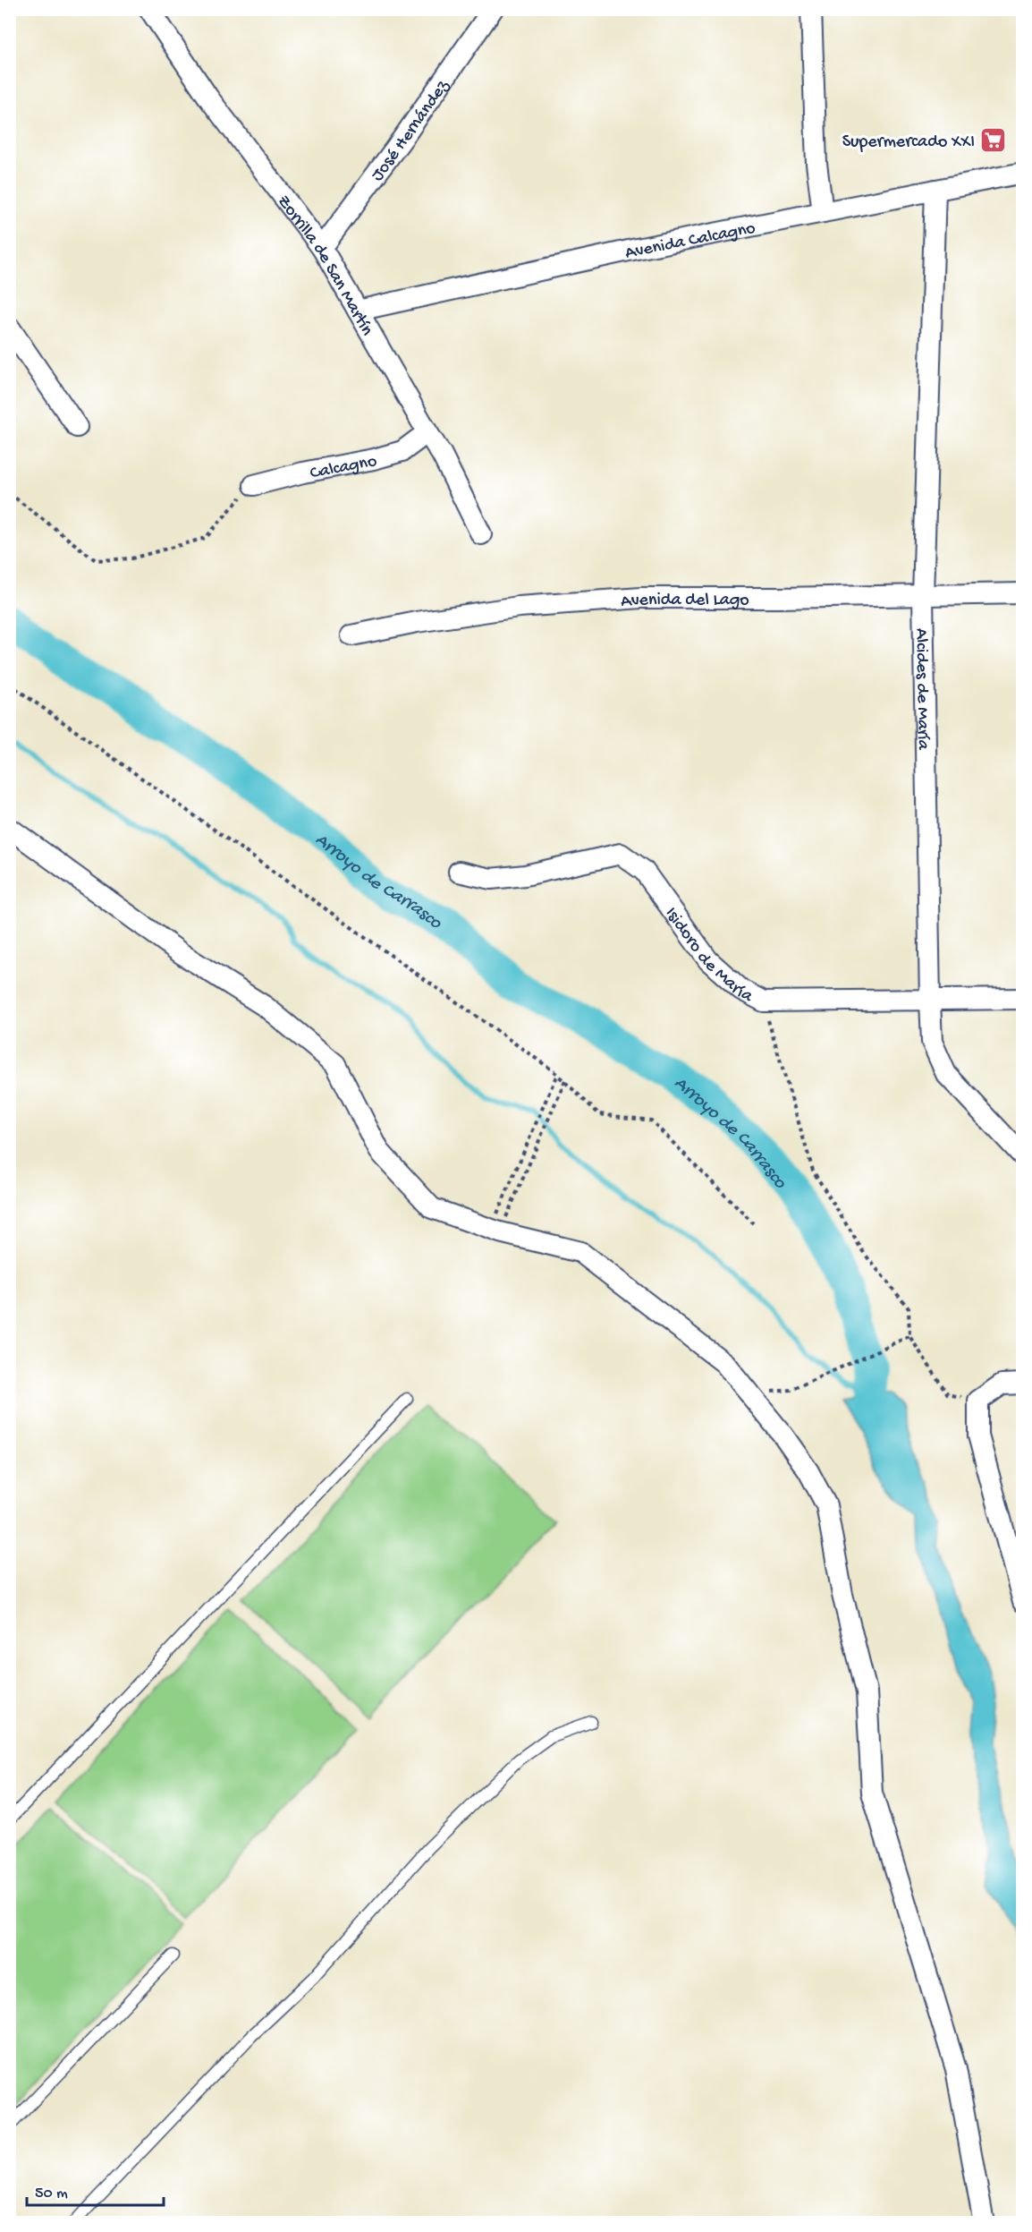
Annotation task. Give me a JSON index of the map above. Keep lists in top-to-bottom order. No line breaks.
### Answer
{"streets":{"street":["José Hernández","Avenida Calcagno","Zorrilla de San Martín","Calcagno","Avenida del Lago","Alcides de María","Isidoro de María"]},"crossings":[["José Hernández","Zorrilla de San Martín"],["Avenida Calcagno","Zorrilla de San Martín"],["Avenida Calcagno","Alcides de María"],["Zorrilla de San Martín","Calcagno"],["Avenida del Lago","Alcides de María"],["Alcides de María","Isidoro de María"]],"water":["Arroyo de Carrasco"],"places":{"supermarket":["Supermercado XXI"]},"scale_bar":"50 m"}
